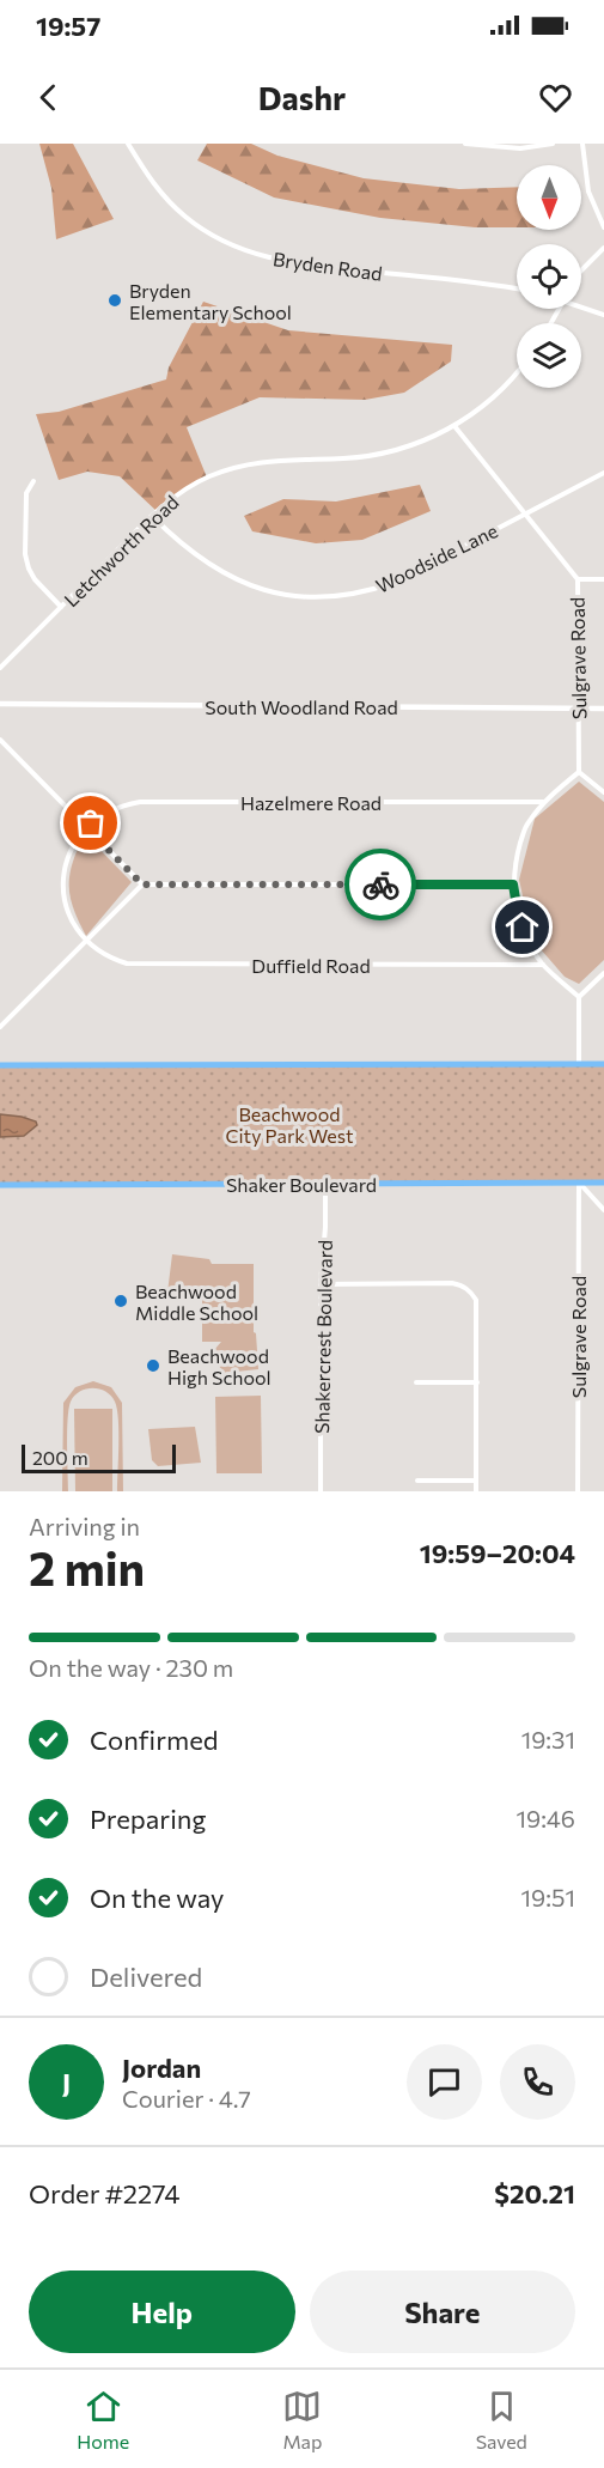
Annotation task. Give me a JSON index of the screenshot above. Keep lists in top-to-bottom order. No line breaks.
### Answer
{"streets":{"main road":["Shaker Boulevard"],"street":["Bryden Road","Letchworth Road","Woodside Lane","Sulgrave Road","South Woodland Road","Hazelmere Road","Duffield Road","Shakercrest Boulevard"]},"crossings":[["Letchworth Road","Woodside Lane"],["Letchworth Road","Sulgrave Road"],["Woodside Lane","Sulgrave Road"],["Sulgrave Road","South Woodland Road"],["Sulgrave Road","Shaker Boulevard"],["Shaker Boulevard","Shakercrest Boulevard"]],"parks":["Beachwood City Park West"],"places":["Bryden Elementary School","Beachwood Middle School","Beachwood High School"],"scale_bar":"200 m","north":"bottom","page":{"status":"19:57","header":"Dashr","scale":"200 m","heading":["2 min","Arriving in","19:59–20:04"],"panel":["Jordan","Courier · 4.7","Order #2274","$20.21"],"bar":"On the way · 230 m","list":[["Confirmed","19:31"],["Preparing","19:46"],["On the way","19:51"],"Delivered"],"round":"J","buttons":["Help","Share"],"tabs":["Home","Map","Saved"]}}
